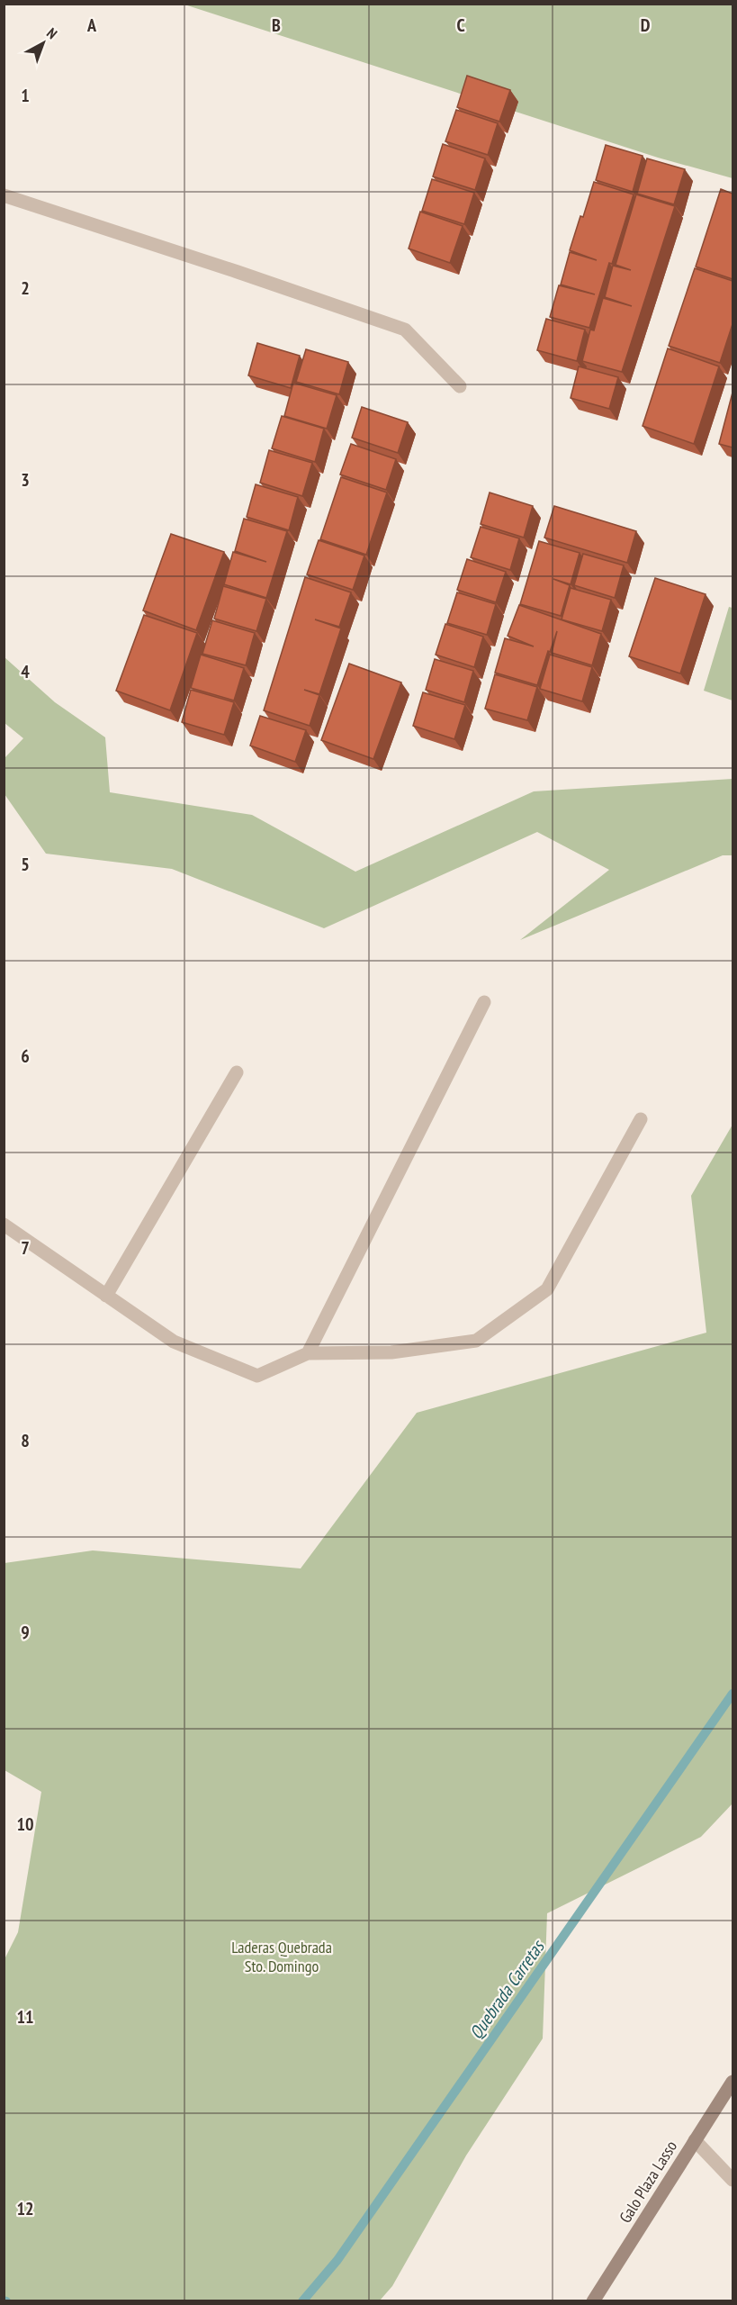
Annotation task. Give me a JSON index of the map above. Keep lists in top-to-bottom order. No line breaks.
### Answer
{"streets":{"street":["Galo Plaza Lasso"]},"water":["Quebrada Carretas"],"parks":["Laderas Quebrada Sto. Domingo"],"north":"top right","grid":{"columns":["A","B","C","D"],"rows":["1","2","3","4","5","6","7","8","9","10","11","12"]}}
